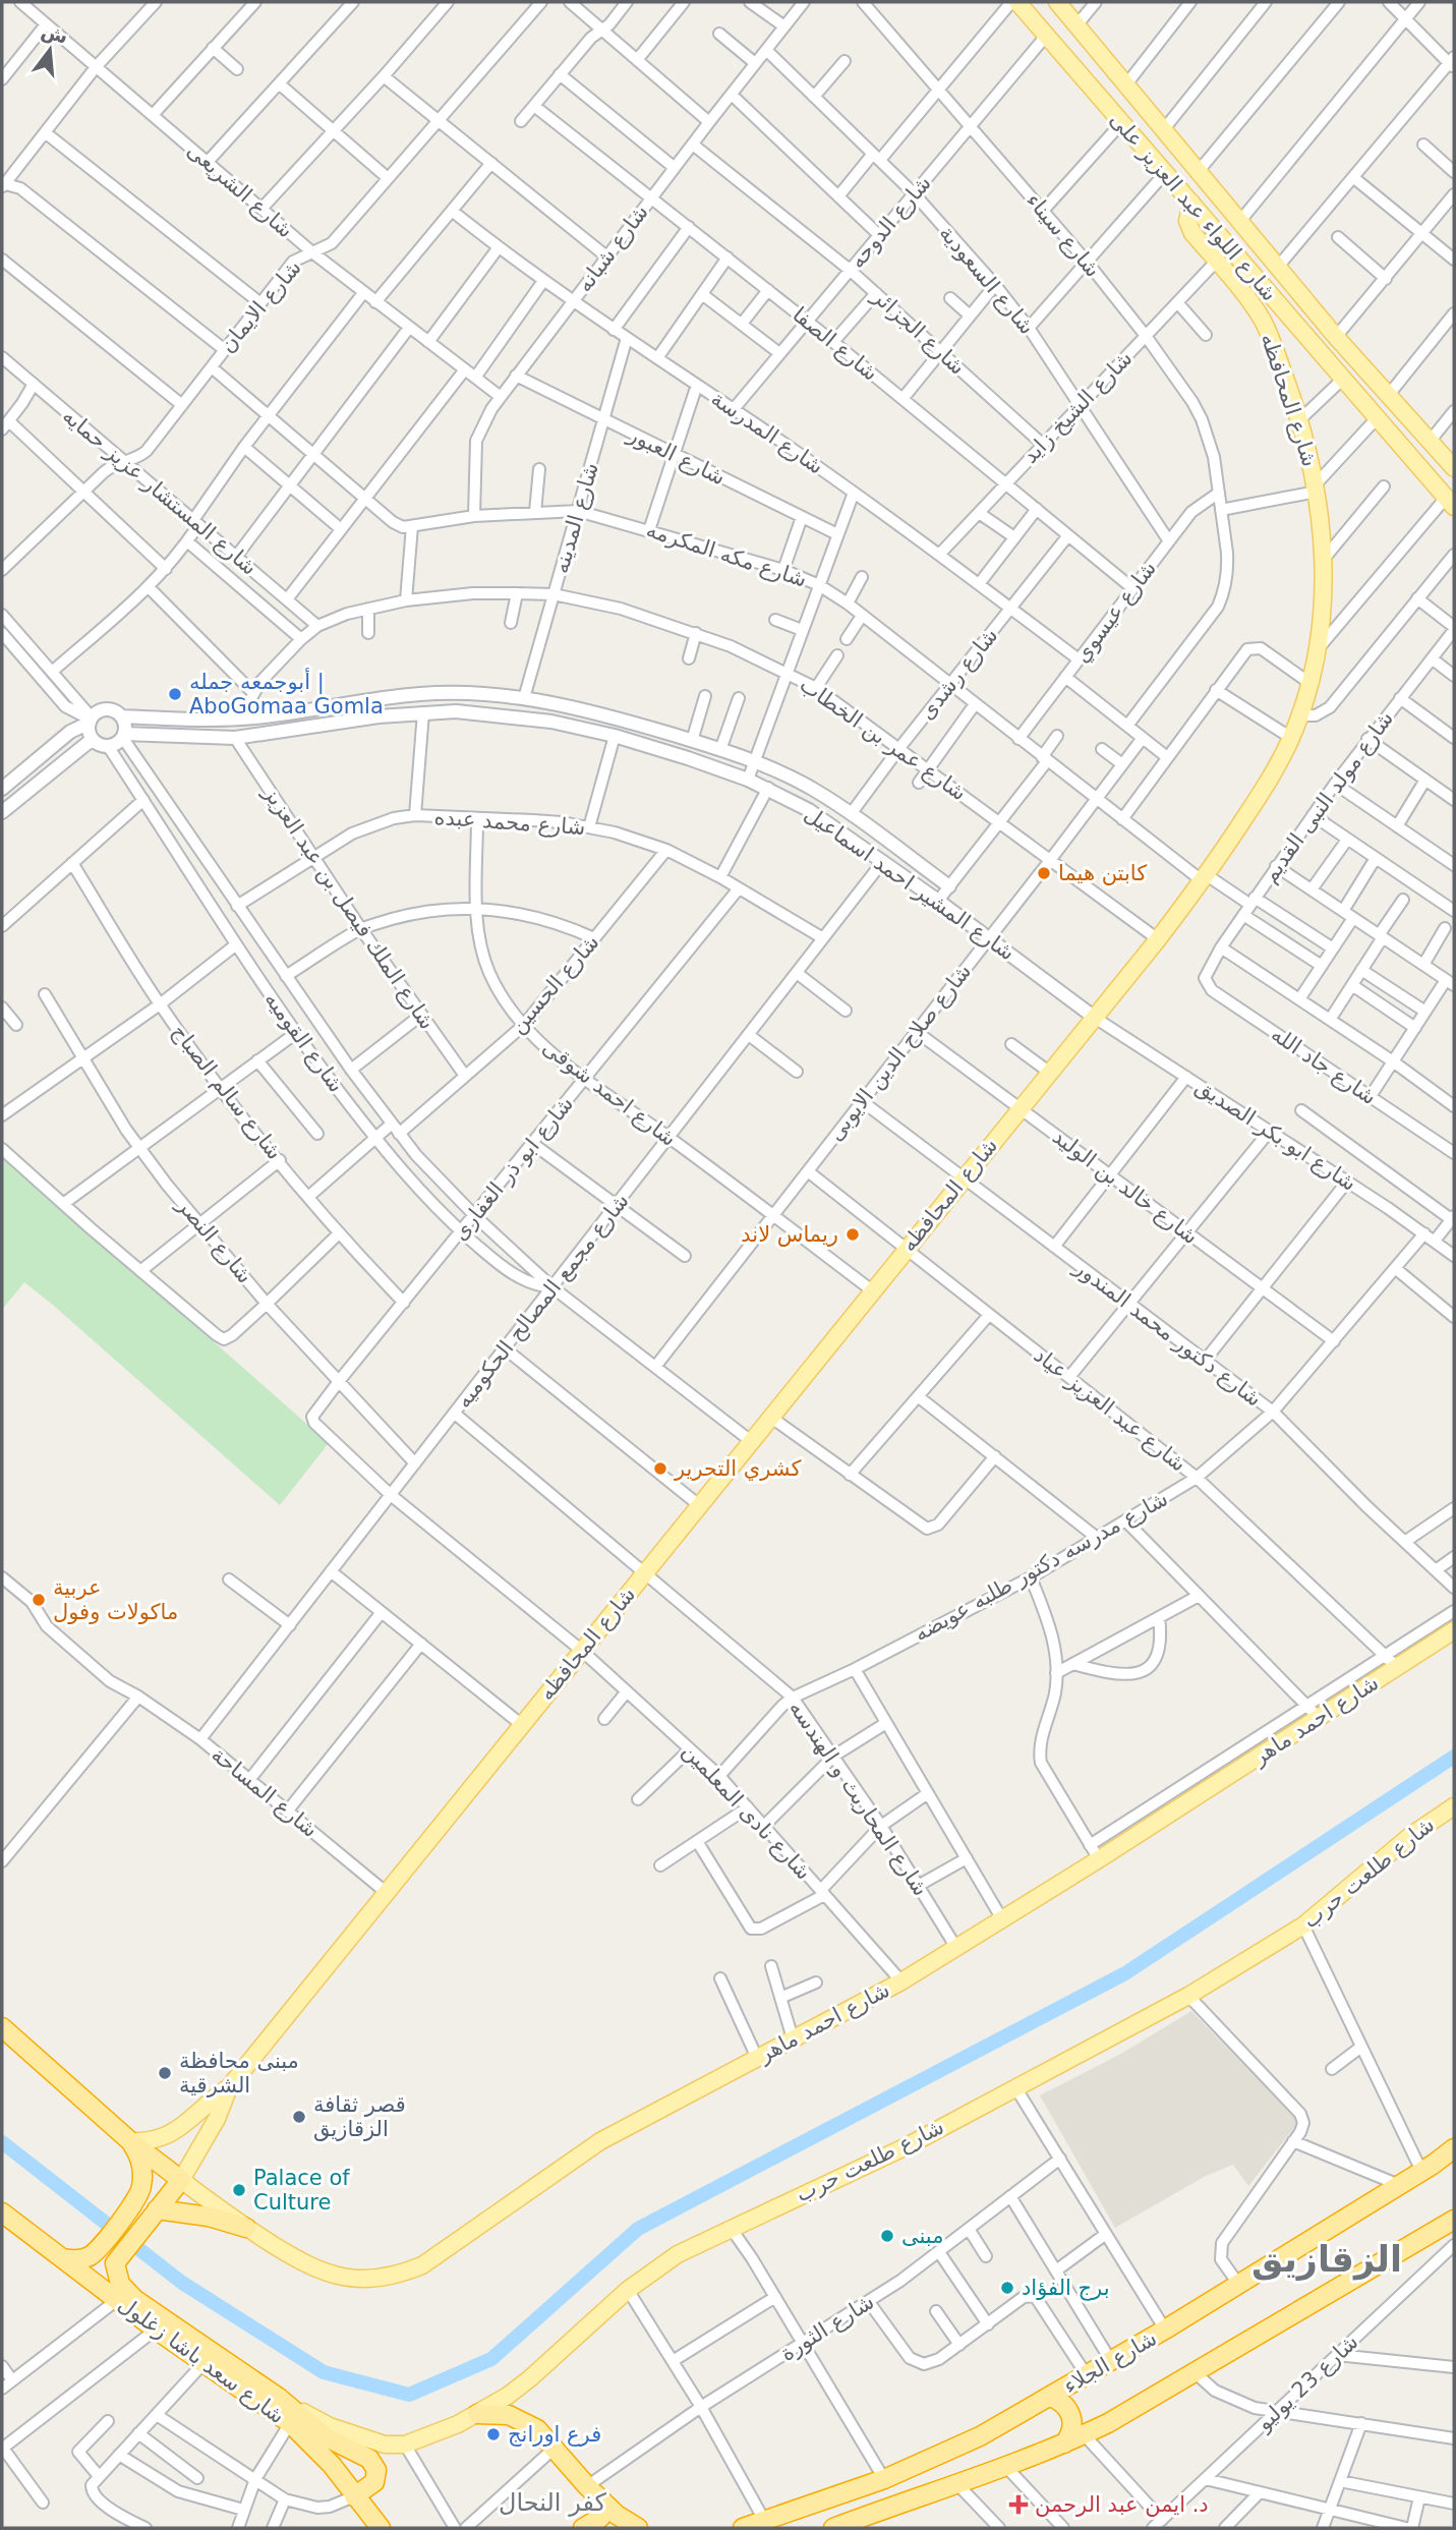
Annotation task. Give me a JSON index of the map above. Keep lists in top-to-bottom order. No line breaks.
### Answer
{"streets":{"highway":["شارع سعد باشا زغلول","شارع الجلاء"],"main road":["شارع اللواء عبد العزيز على","شارع المحافظه","شارع احمد ماهر","شارع طلعت حرب"],"street":["شارع الشريعى","شارع الدوحه","شارع سيناء","شارع شبانه","شارع السعودية","شارع الايمان","شارع الجزائر","شارع الصفا","شارع الشيخ زايد","شارع المدرسة","شارع العبور","شارع المستشار عزيز حمايه","شارع المدينه","شارع مكه المكرمه","شارع عيسوي","شارع رشدى","شارع عمر بن الخطاب","شارع مولد النبى القديم","شارع محمد عبده","شارع المشير احمد اسماعيل","شارع الملك فيصل بن عبد العزيز","شارع الحسين","شارع القوميه","شارع صلاح الدين الايوبى","شارع جاد الله","شارع سالم الصباح","شارع احمد شوقى","شارع ابو بكر الصديق","شارع ابو ذر الغفارى","شارع خالد بن الوليد","شارع النصر","شارع مجمع المصالح الحكوميه","شارع دكتور محمد المندور","شارع عبد العزيز عياد","شارع مدرسه دكتور طلبه عويضه","شارع المساحة","شارع المحاريث و الهندسه","شارع نادى المعلمين","شارع الثورة","شارع 23 يوليو"]},"crossings":[["شارع الشريعى","شارع شبانه"],["شارع الشريعى","شارع الايمان"],["شارع اللواء عبد العزيز على","شارع الدوحه"],["شارع اللواء عبد العزيز على","شارع المحافظه"],["شارع الدوحه","شارع سيناء"],["شارع الدوحه","شارع السعودية"],["شارع الدوحه","شارع الجزائر"],["شارع الدوحه","شارع الصفا"],["شارع الدوحه","شارع المدرسة"],["شارع سيناء","شارع الشيخ زايد"],["شارع سيناء","شارع عيسوي"],["شارع شبانه","شارع السعودية"],["شارع شبانه","شارع الجزائر"],["شارع شبانه","شارع الصفا"],["شارع شبانه","شارع المدرسة"],["شارع شبانه","شارع العبور"],["شارع شبانه","شارع مكه المكرمه"],["شارع السعودية","شارع الشيخ زايد"],["شارع السعودية","شارع عيسوي"],["شارع الايمان","شارع المستشار عزيز حمايه"],["شارع الجزائر","شارع الشيخ زايد"],["شارع الصفا","شارع الشيخ زايد"],["شارع الصفا","شارع عيسوي"],["شارع الصفا","شارع رشدى"],["شارع المحافظه","شارع الشيخ زايد"],["شارع المحافظه","شارع مكه المكرمه"],["شارع المحافظه","شارع عمر بن الخطاب"],["شارع المحافظه","شارع المشير احمد اسماعيل"],["شارع المحافظه","شارع القوميه"],["شارع المحافظه","شارع احمد شوقى"],["شارع المحافظه","شارع ابو بكر الصديق"],["شارع المحافظه","شارع خالد بن الوليد"],["شارع المحافظه","شارع دكتور محمد المندور"],["شارع المحافظه","شارع عبد العزيز عياد"],["شارع المحافظه","شارع احمد ماهر"],["شارع المحافظه","شارع المساحة"],["شارع المحافظه","شارع المحاريث و الهندسه"],["شارع المحافظه","شارع نادى المعلمين"],["شارع الشيخ زايد","شارع المدرسة"],["شارع المدرسة","شارع المدينه"],["شارع المدرسة","شارع عيسوي"],["شارع المدرسة","شارع رشدى"],["شارع العبور","شارع المدينه"],["شارع المستشار عزيز حمايه","شارع عمر بن الخطاب"],["شارع المدينه","شارع مكه المكرمه"],["شارع المدينه","شارع عمر بن الخطاب"],["شارع المدينه","شارع المشير احمد اسماعيل"],["شارع مكه المكرمه","شارع عيسوي"],["شارع مكه المكرمه","شارع رشدى"],["شارع مكه المكرمه","شارع مولد النبى القديم"],["شارع مكه المكرمه","شارع صلاح الدين الايوبى"],["شارع رشدى","شارع عمر بن الخطاب"],["شارع رشدى","شارع المشير احمد اسماعيل"],["شارع عمر بن الخطاب","شارع المشير احمد اسماعيل"],["شارع عمر بن الخطاب","شارع صلاح الدين الايوبى"],["شارع مولد النبى القديم","شارع جاد الله"],["شارع محمد عبده","شارع الملك فيصل بن عبد العزيز"],["شارع محمد عبده","شارع الحسين"],["شارع محمد عبده","شارع القوميه"],["شارع محمد عبده","شارع احمد شوقى"],["شارع محمد عبده","شارع ابو ذر الغفارى"],["شارع محمد عبده","شارع مجمع المصالح الحكوميه"],["شارع المشير احمد اسماعيل","شارع الملك فيصل بن عبد العزيز"],["شارع المشير احمد اسماعيل","شارع القوميه"],["شارع المشير احمد اسماعيل","شارع صلاح الدين الايوبى"],["شارع المشير احمد اسماعيل","شارع ابو بكر الصديق"],["شارع المشير احمد اسماعيل","شارع مجمع المصالح الحكوميه"],["شارع الملك فيصل بن عبد العزيز","شارع الحسين"],["شارع الحسين","شارع القوميه"],["شارع الحسين","شارع سالم الصباح"],["شارع الحسين","شارع احمد شوقى"],["شارع القوميه","شارع صلاح الدين الايوبى"],["شارع القوميه","شارع ابو ذر الغفارى"],["شارع القوميه","شارع مجمع المصالح الحكوميه"],["شارع صلاح الدين الايوبى","شارع احمد شوقى"],["شارع صلاح الدين الايوبى","شارع خالد بن الوليد"],["شارع صلاح الدين الايوبى","شارع دكتور محمد المندور"],["شارع صلاح الدين الايوبى","شارع عبد العزيز عياد"],["شارع سالم الصباح","شارع ابو ذر الغفارى"],["شارع احمد شوقى","شارع ابو ذر الغفارى"],["شارع احمد شوقى","شارع مجمع المصالح الحكوميه"],["شارع ابو ذر الغفارى","شارع النصر"],["شارع ابو ذر الغفارى","شارع مجمع المصالح الحكوميه"],["شارع ابو ذر الغفارى","شارع نادى المعلمين"],["شارع النصر","شارع مجمع المصالح الحكوميه"],["شارع مجمع المصالح الحكوميه","شارع المساحة"],["شارع مجمع المصالح الحكوميه","شارع المحاريث و الهندسه"],["شارع مجمع المصالح الحكوميه","شارع نادى المعلمين"],["شارع دكتور محمد المندور","شارع مدرسه دكتور طلبه عويضه"],["شارع عبد العزيز عياد","شارع مدرسه دكتور طلبه عويضه"],["شارع عبد العزيز عياد","شارع احمد ماهر"],["شارع مدرسه دكتور طلبه عويضه","شارع المحاريث و الهندسه"],["شارع مدرسه دكتور طلبه عويضه","شارع نادى المعلمين"],["شارع احمد ماهر","شارع المحاريث و الهندسه"],["شارع احمد ماهر","شارع نادى المعلمين"],["شارع طلعت حرب","شارع سعد باشا زغلول"]],"districts":["الزقازيق","كفر النحال"],"places":{"other":["أبوجمعه جمله | AboGomaa Gomla","كابتن هيما","ريماس لاند","كشري التحرير","عربية ماكولات وفول","مبنى محافظة الشرقية","قصر ثقافة الزقازيق","Palace of Culture","مبنى","برج الفؤاد","فرع اورانج"],"health":["د. ايمن عبد الرحمن"]},"north":"top"}
